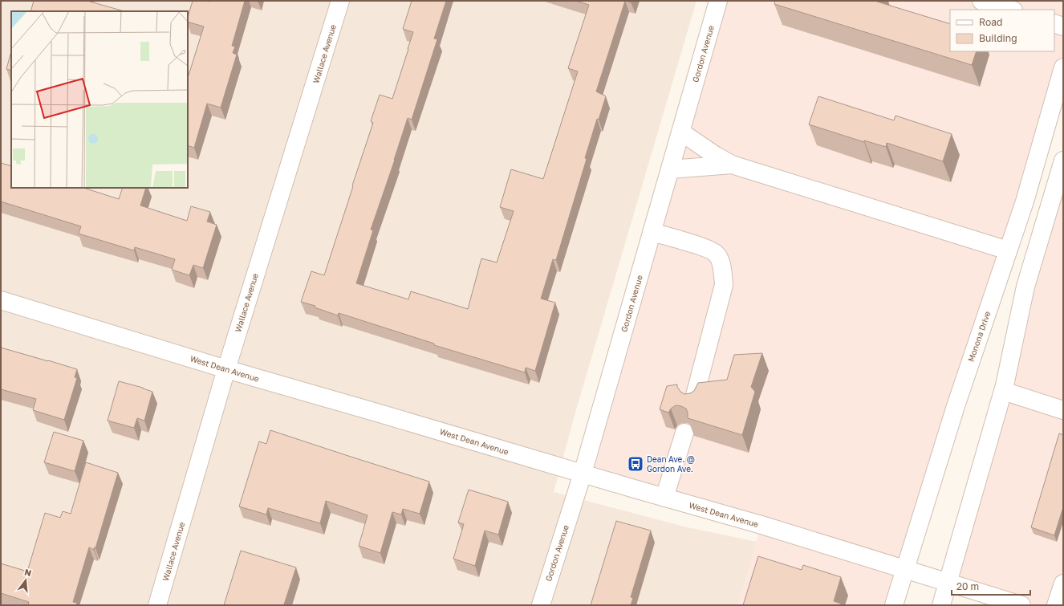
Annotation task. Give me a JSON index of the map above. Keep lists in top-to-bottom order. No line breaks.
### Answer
{"streets":{"street":["Wallace Avenue","Gordon Avenue","Monona Drive","West Dean Avenue"]},"crossings":[["Wallace Avenue","West Dean Avenue"],["Gordon Avenue","West Dean Avenue"],["Monona Drive","West Dean Avenue"]],"places":{"bus stop":["Dean Ave. @ Gordon Ave."]},"legend":["Road","Building"],"scale_bar":"20 m","north":"top"}
